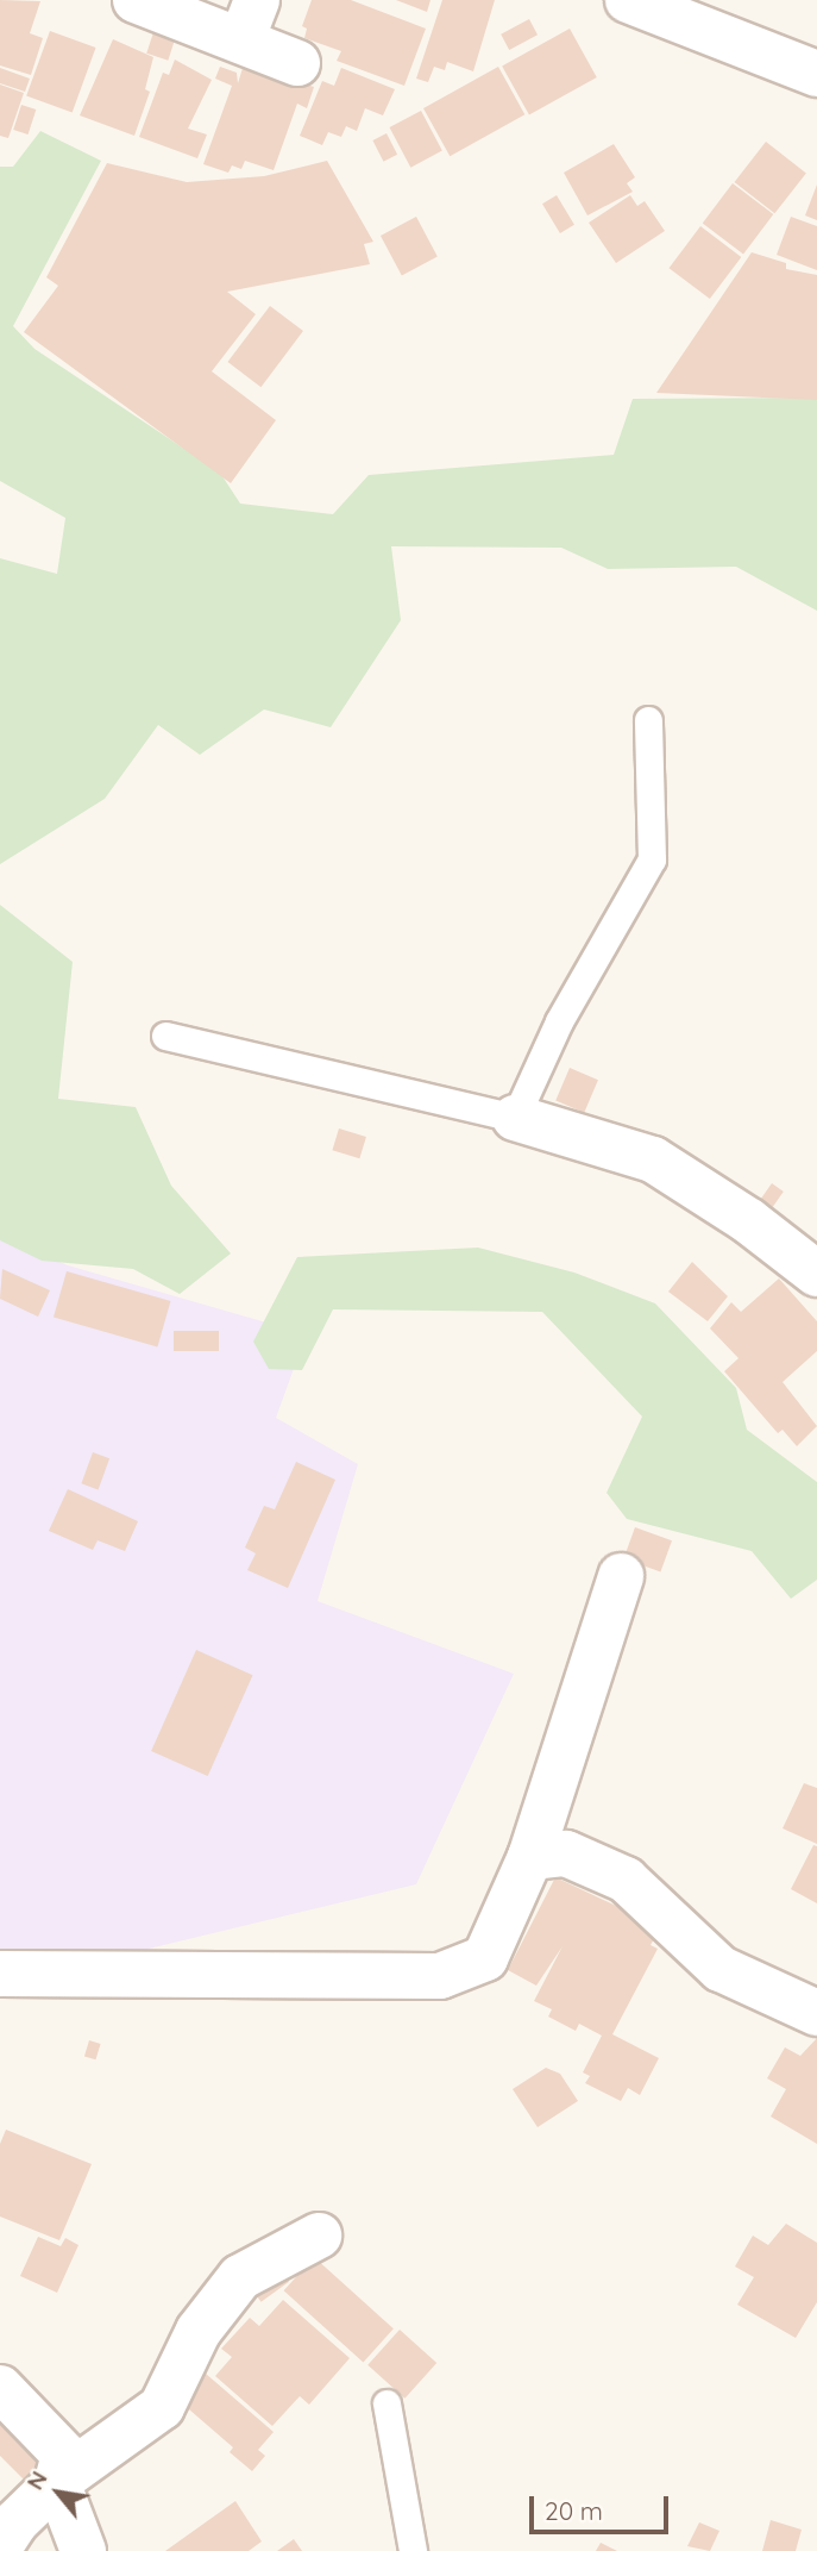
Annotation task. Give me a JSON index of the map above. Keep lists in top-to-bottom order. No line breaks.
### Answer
{"scale_bar":"20 m","north":"top left"}
